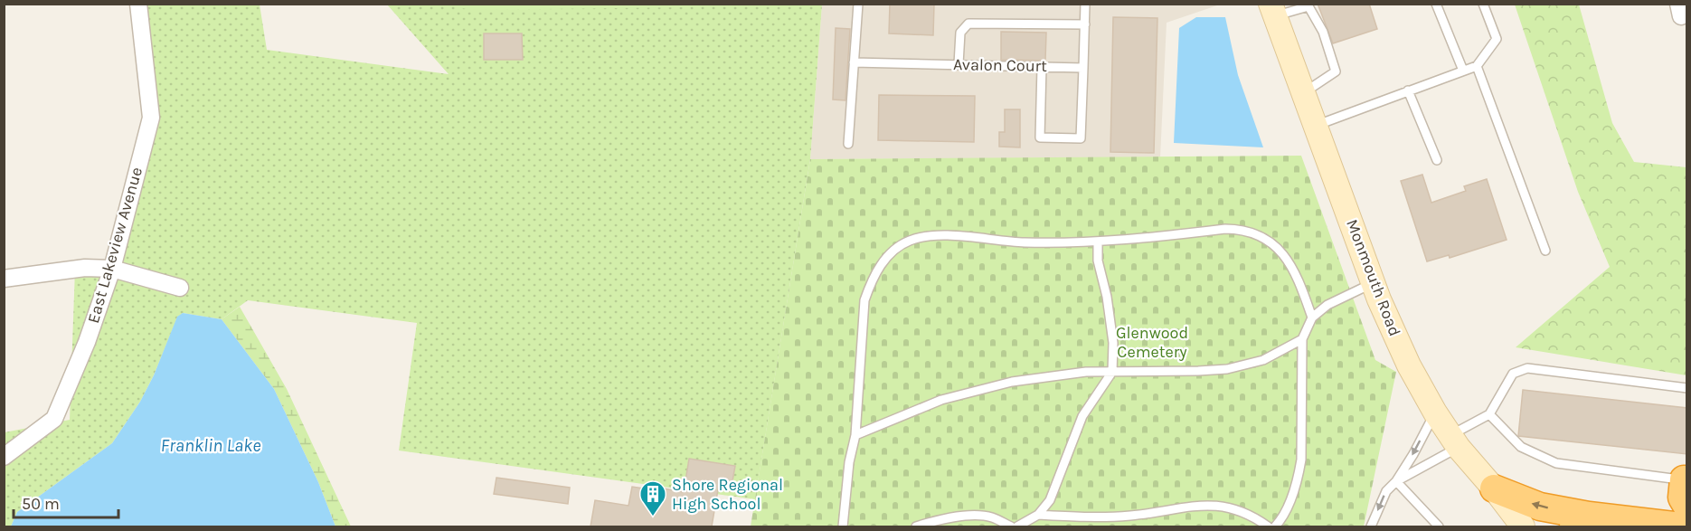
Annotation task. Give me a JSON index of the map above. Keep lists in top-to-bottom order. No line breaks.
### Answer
{"streets":{"main road":["Monmouth Road"],"street":["East Lakeview Avenue"],"lane":["Avalon Court"]},"water":["Franklin Lake"],"parks":["Glenwood Cemetery"],"places":{"building":["Shore Regional High School"]},"scale_bar":"50 m"}
